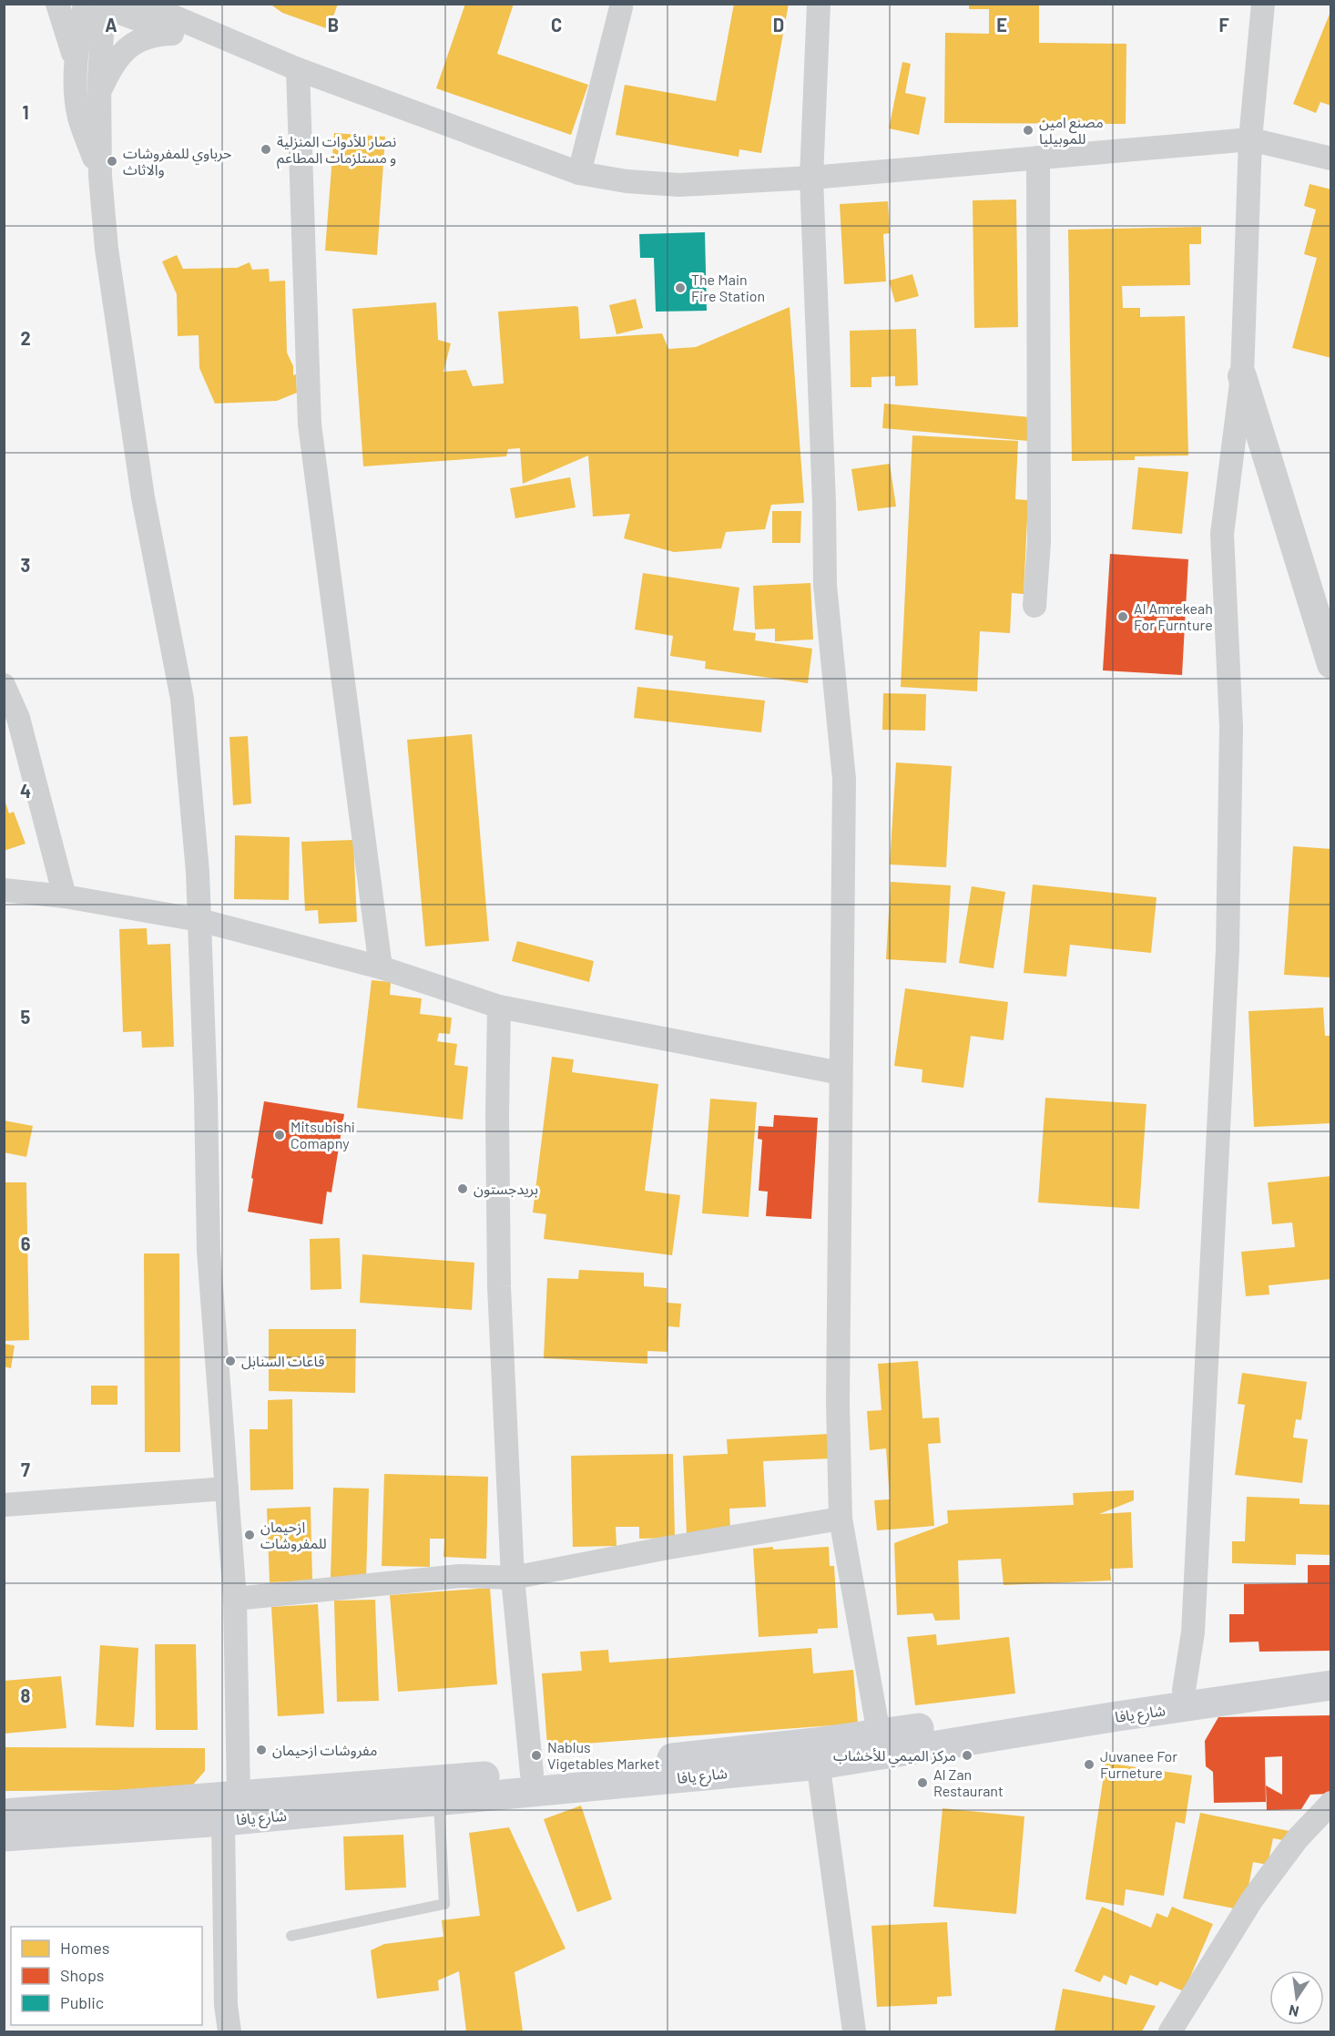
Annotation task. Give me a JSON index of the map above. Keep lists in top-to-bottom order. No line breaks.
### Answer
{"streets":{"main road":["شارع يافا"]},"places":["مصنع امين للموبيليا","نصار للأدوات المنزلية و مستلزمات المطاعم","حرباوي للمفروشات والاثاث","The Main Fire Station","Al Amrekeah For Furnture","Mitsubishi Comapny","بريدجستون","قاعات السنابل","ازحيمان للمفروشات","مفروشات ازحيمان","Nablus Vigetables Market","مركز الميمي للأخشاب","Juvanee For Furneture","Al Zan Restaurant"],"legend":["Homes","Shops","Public"],"north":"bottom","grid":{"columns":["A","B","C","D","E","F"],"rows":["1","2","3","4","5","6","7","8"]}}
